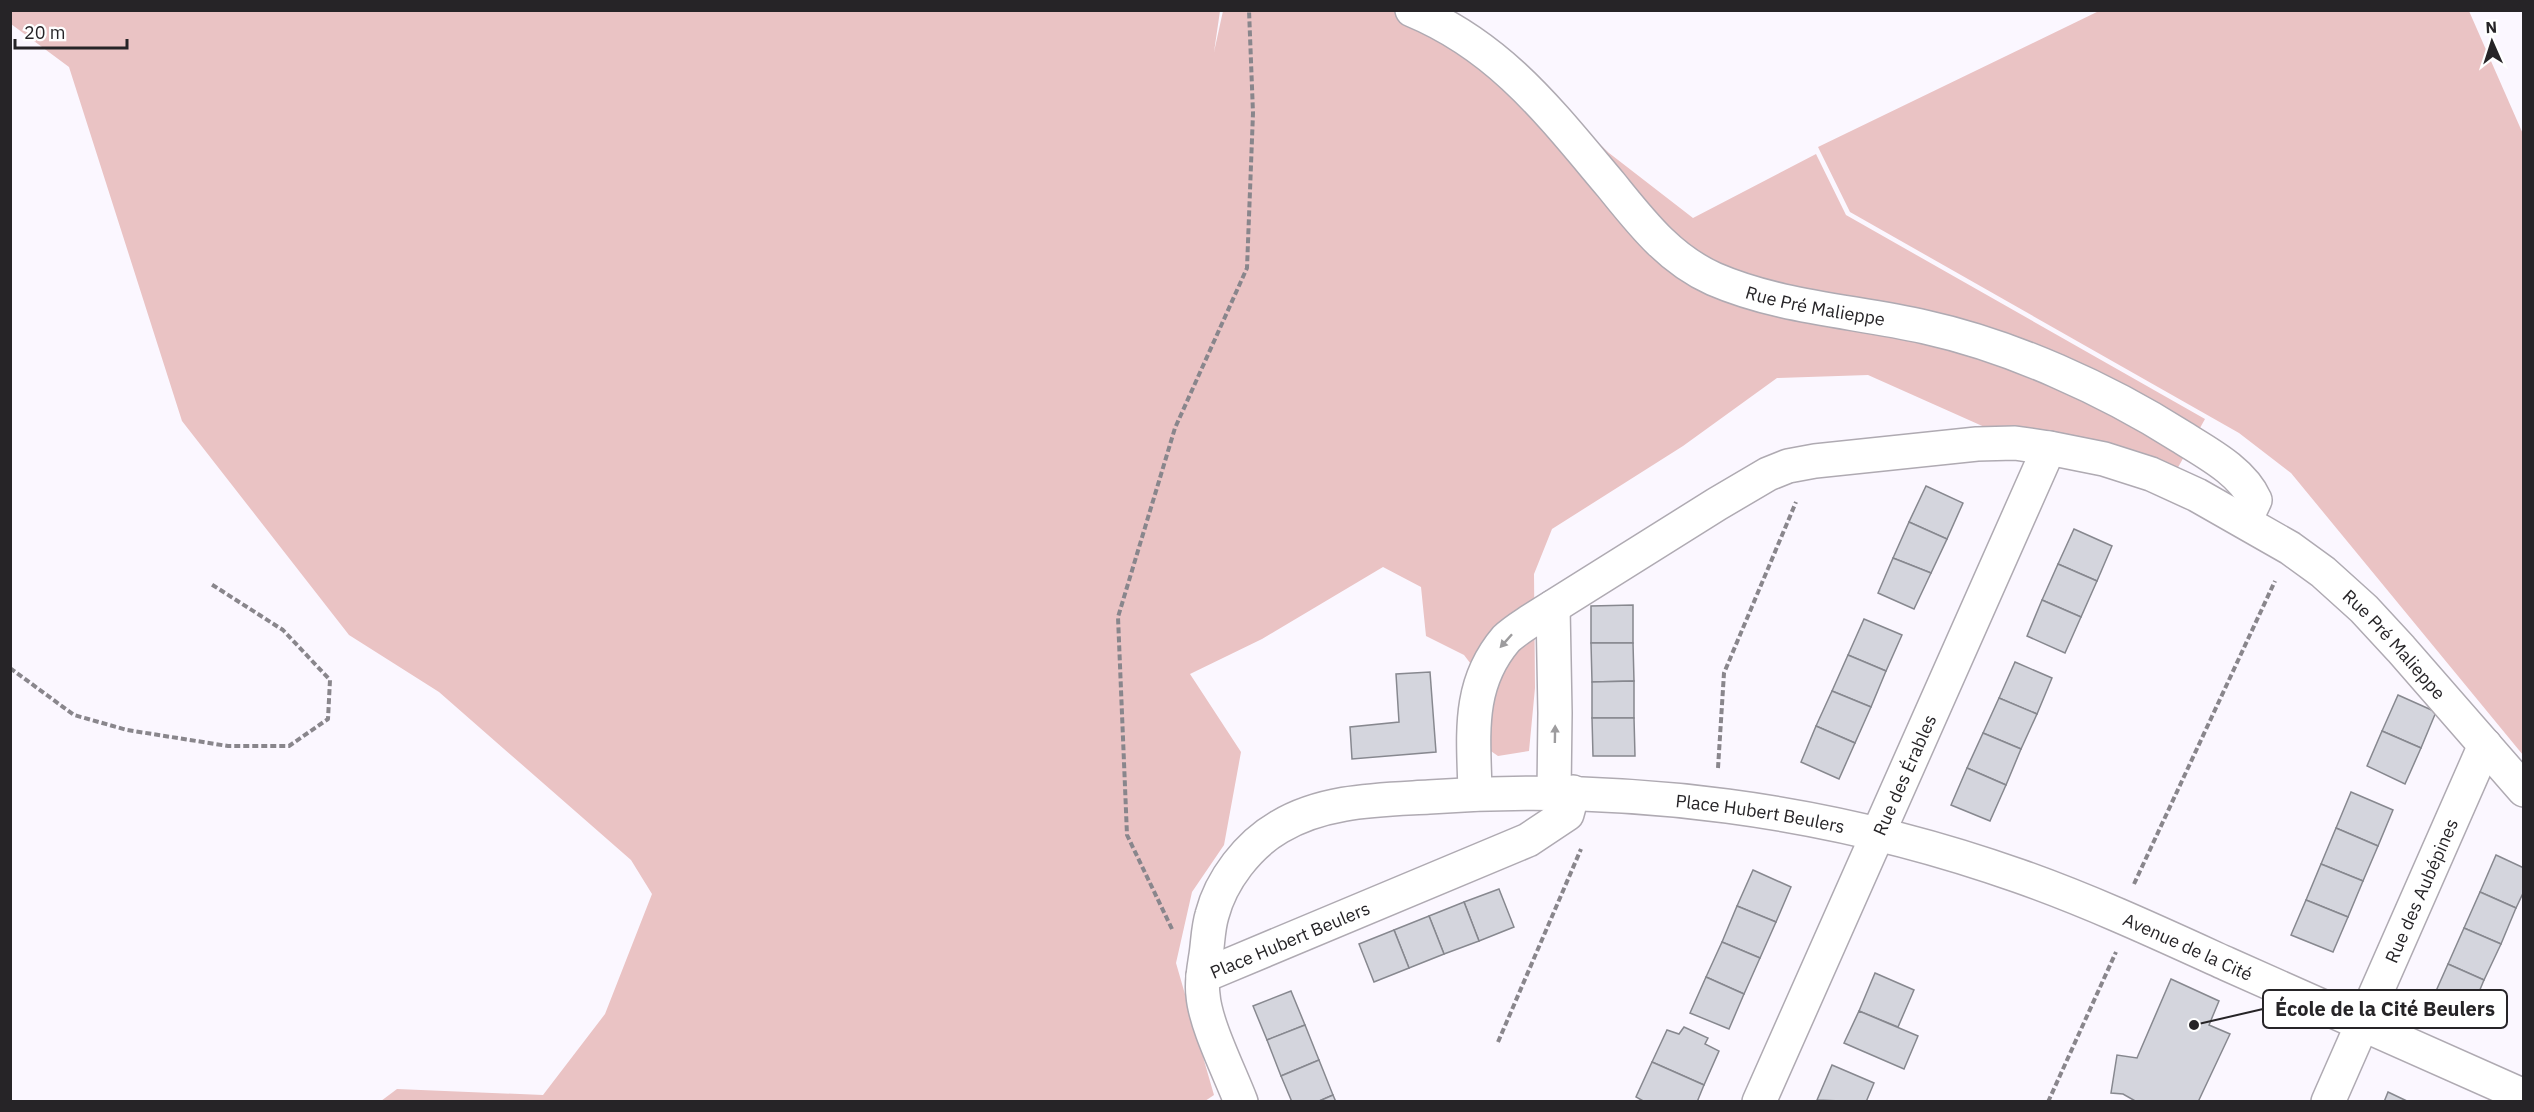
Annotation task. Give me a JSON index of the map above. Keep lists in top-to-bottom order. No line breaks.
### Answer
{"streets":{"street":["Rue Pré Malieppe","Rue des Érables","Place Hubert Beulers","Rue des Aubépines","Avenue de la Cité"]},"crossings":[["Rue Pré Malieppe","Rue des Érables"],["Rue Pré Malieppe","Rue des Aubépines"],["Rue des Érables","Place Hubert Beulers"],["Rue des Érables","Avenue de la Cité"],["Place Hubert Beulers","Avenue de la Cité"],["Rue des Aubépines","Avenue de la Cité"]],"places":["École de la Cité Beulers"],"scale_bar":"20 m","north":"top"}
